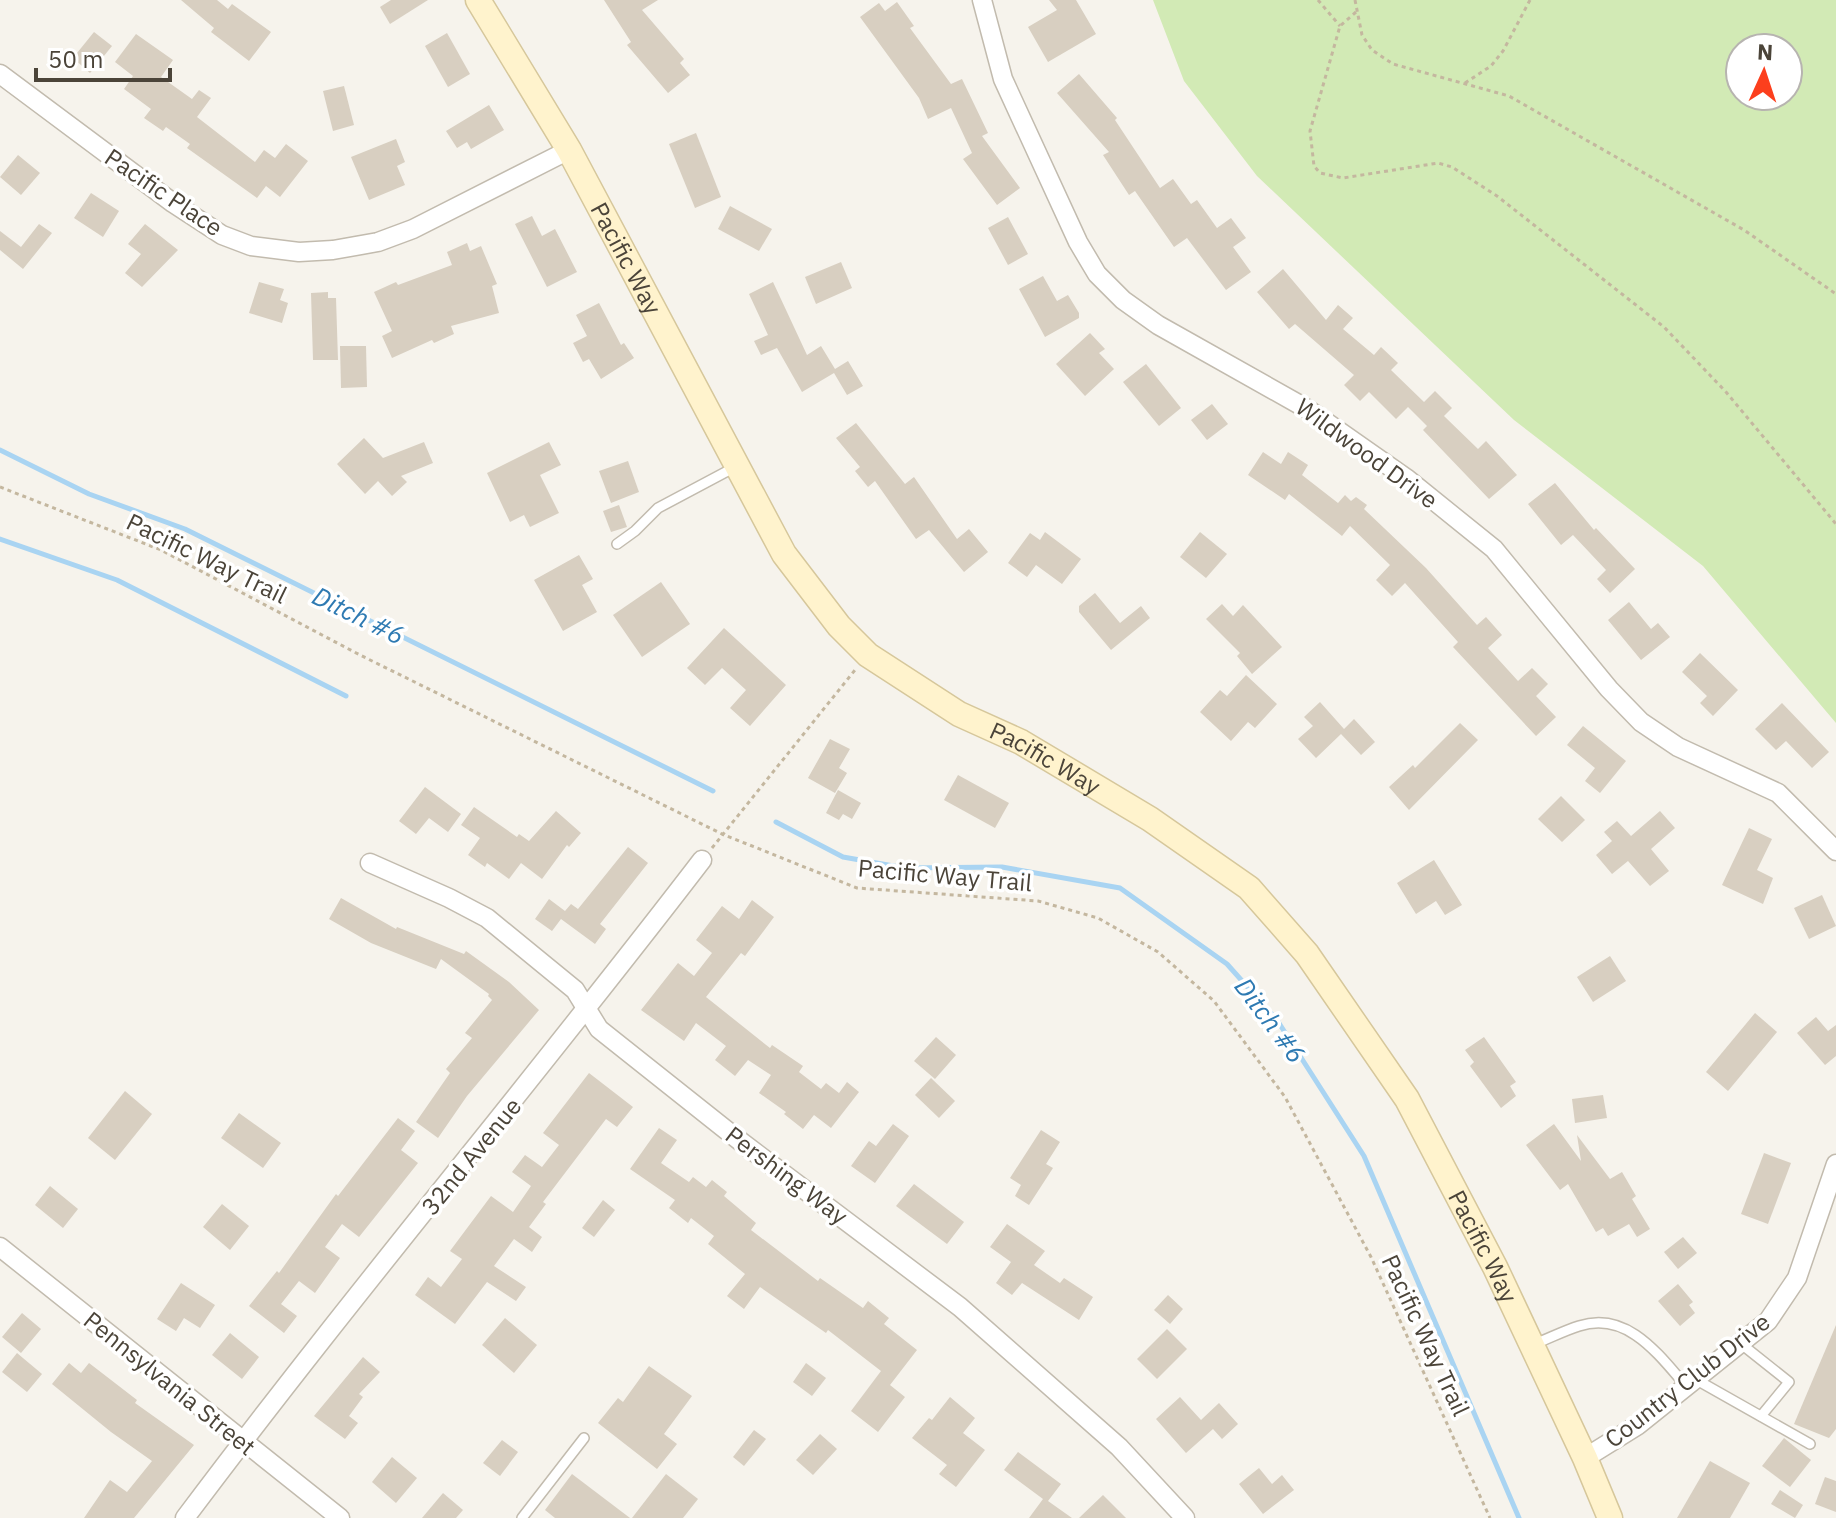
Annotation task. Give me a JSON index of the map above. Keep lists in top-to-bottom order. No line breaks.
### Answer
{"streets":{"main road":["Pacific Way"],"street":["Pacific Place","Wildwood Drive","32nd Avenue","Pershing Way","Country Club Drive","Pennsylvania Street"],"path":["Pacific Way Trail"]},"crossings":[["Pacific Place","Pacific Way"],["Pacific Way","Country Club Drive"],["32nd Avenue","Pershing Way"],["32nd Avenue","Pennsylvania Street"]],"water":["Ditch #6"],"scale_bar":"50 m","north":"top"}
